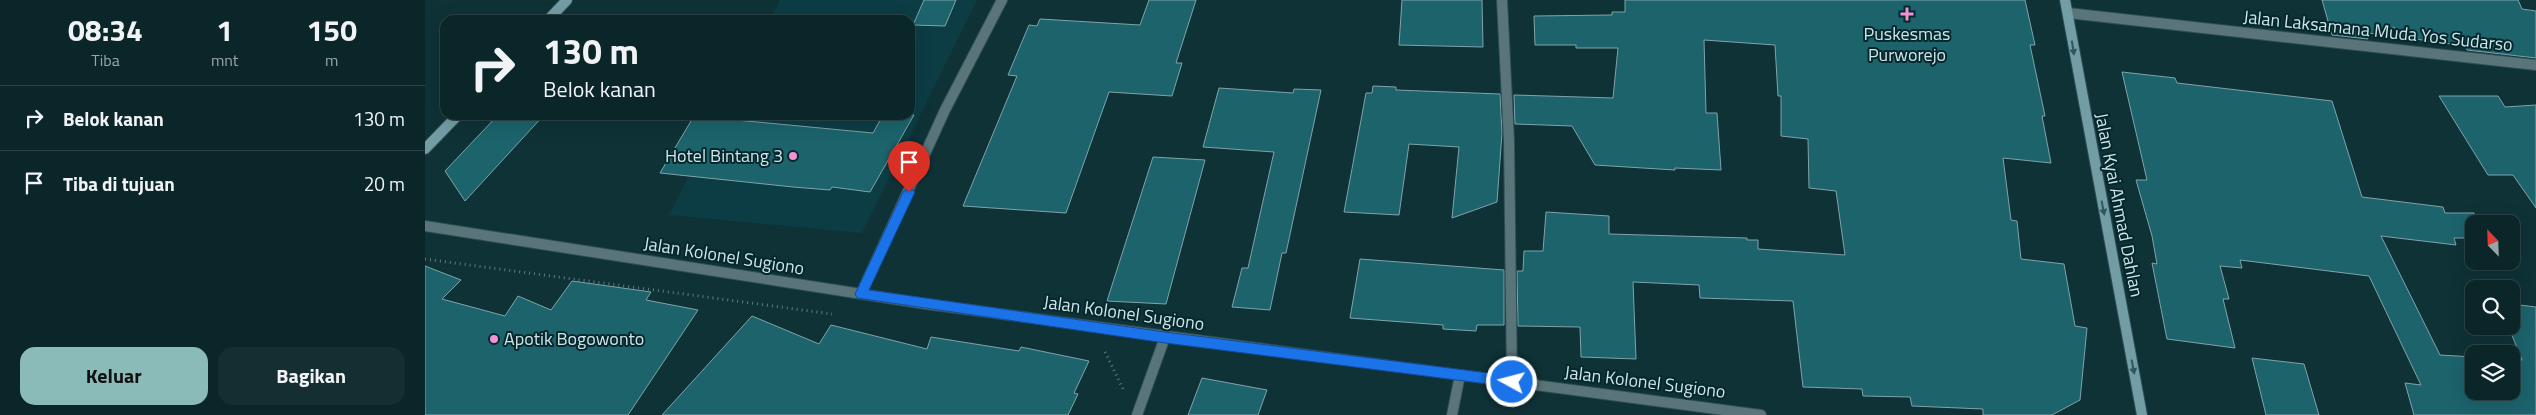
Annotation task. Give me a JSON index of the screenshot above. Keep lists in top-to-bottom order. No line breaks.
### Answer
{"streets":{"street":["Jalan Laksamana Muda Yos Sudarso","Jalan Kyai Ahmad Dahlan","Jalan Kolonel Sugiono"]},"crossings":[["Jalan Laksamana Muda Yos Sudarso","Jalan Kyai Ahmad Dahlan"]],"one_way":["Jalan Kyai Ahmad Dahlan"],"places":{"health":["Puskesmas Purworejo"],"other":["Hotel Bintang 3","Apotik Bogowonto"]},"north":"top left","page":{"eta":["08:34","Tiba","1","mnt","150","m"],"turn":["130 m","Belok kanan"],"list":[{"name":"Belok kanan","value":"130 m"},{"name":"Tiba di tujuan","value":"20 m"}],"buttons":["Keluar","Bagikan"]}}
